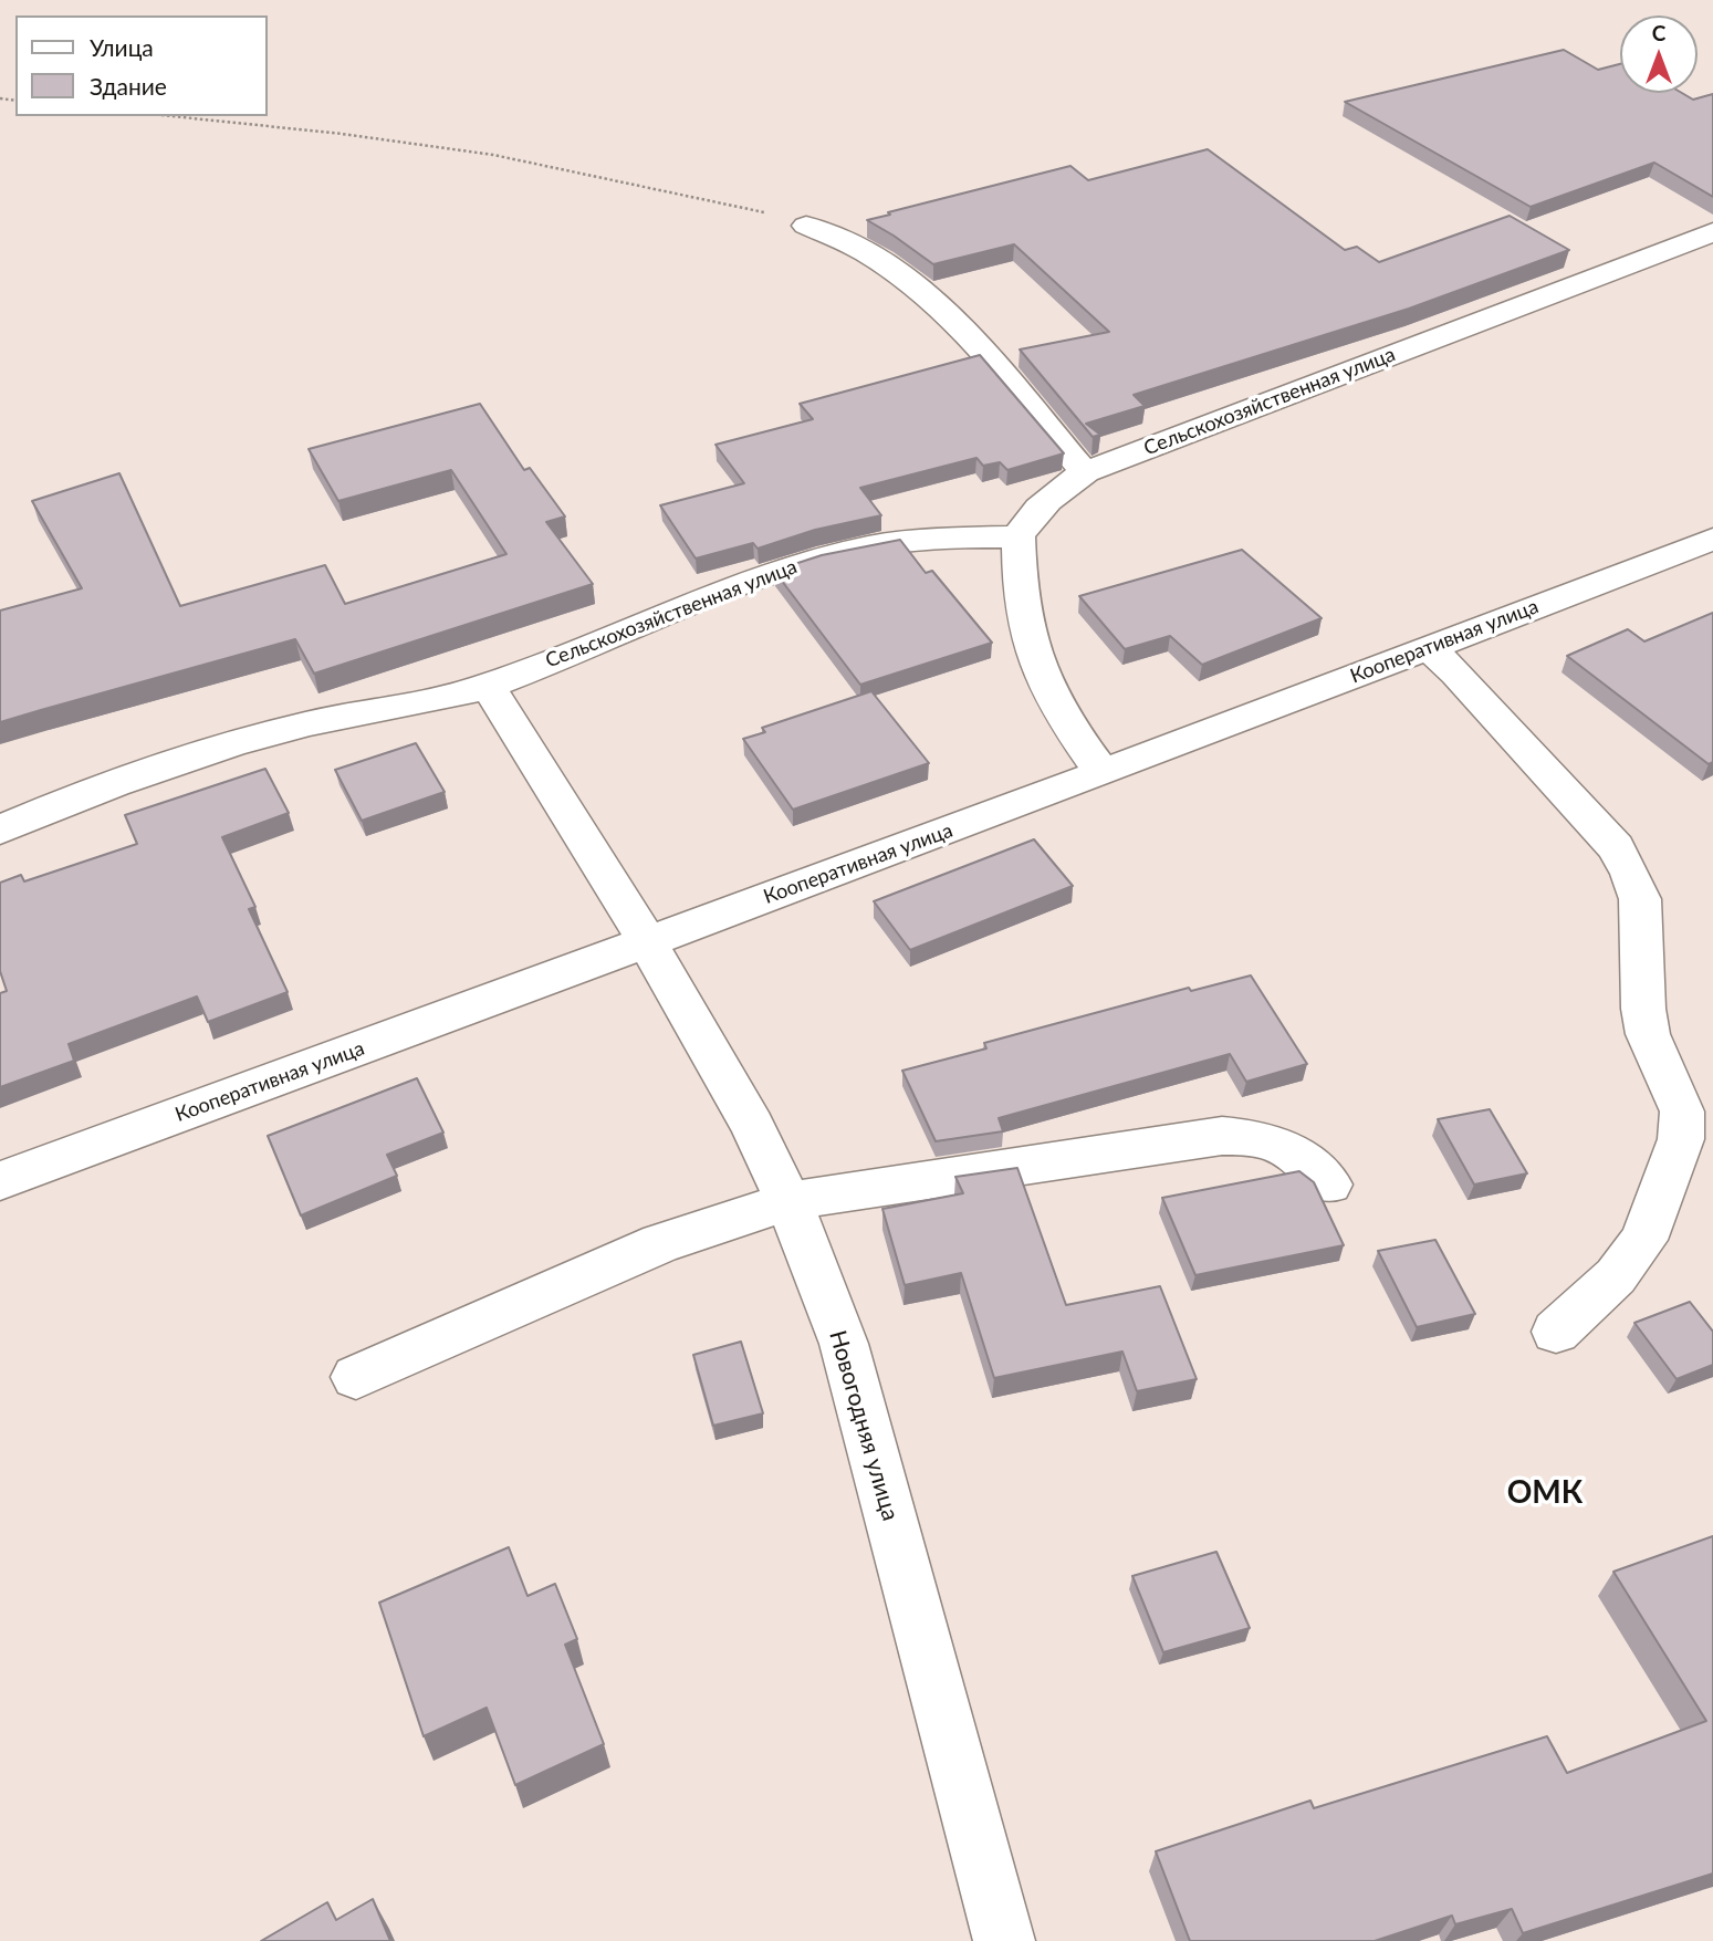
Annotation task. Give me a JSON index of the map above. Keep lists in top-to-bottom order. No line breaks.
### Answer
{"streets":{"street":["Сельскохозяйственная улица","Кооперативная улица","Новогодняя улица"]},"crossings":[["Сельскохозяйственная улица","Новогодняя улица"],["Кооперативная улица","Новогодняя улица"]],"districts":["ОМК"],"legend":["Улица","Здание"],"north":"top"}
